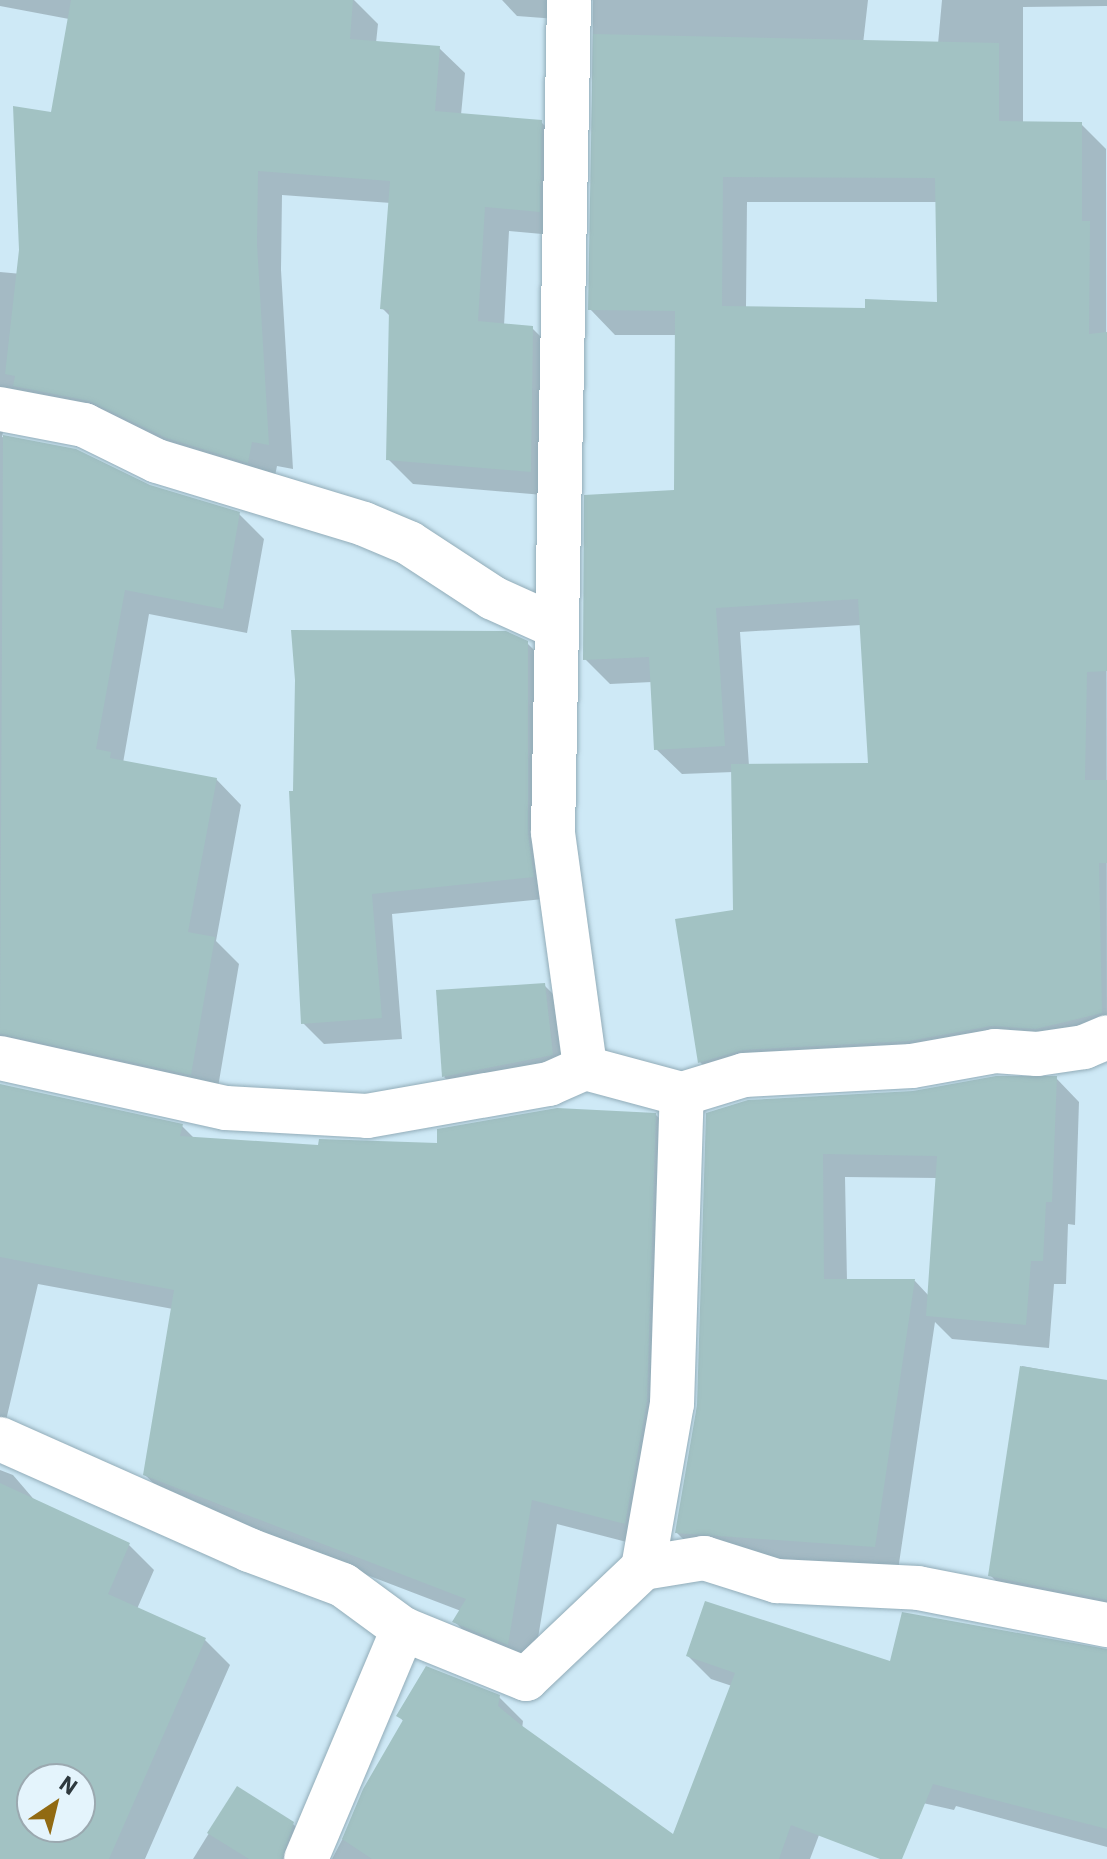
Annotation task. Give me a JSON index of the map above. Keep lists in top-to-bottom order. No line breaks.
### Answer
{"north":"top right"}
